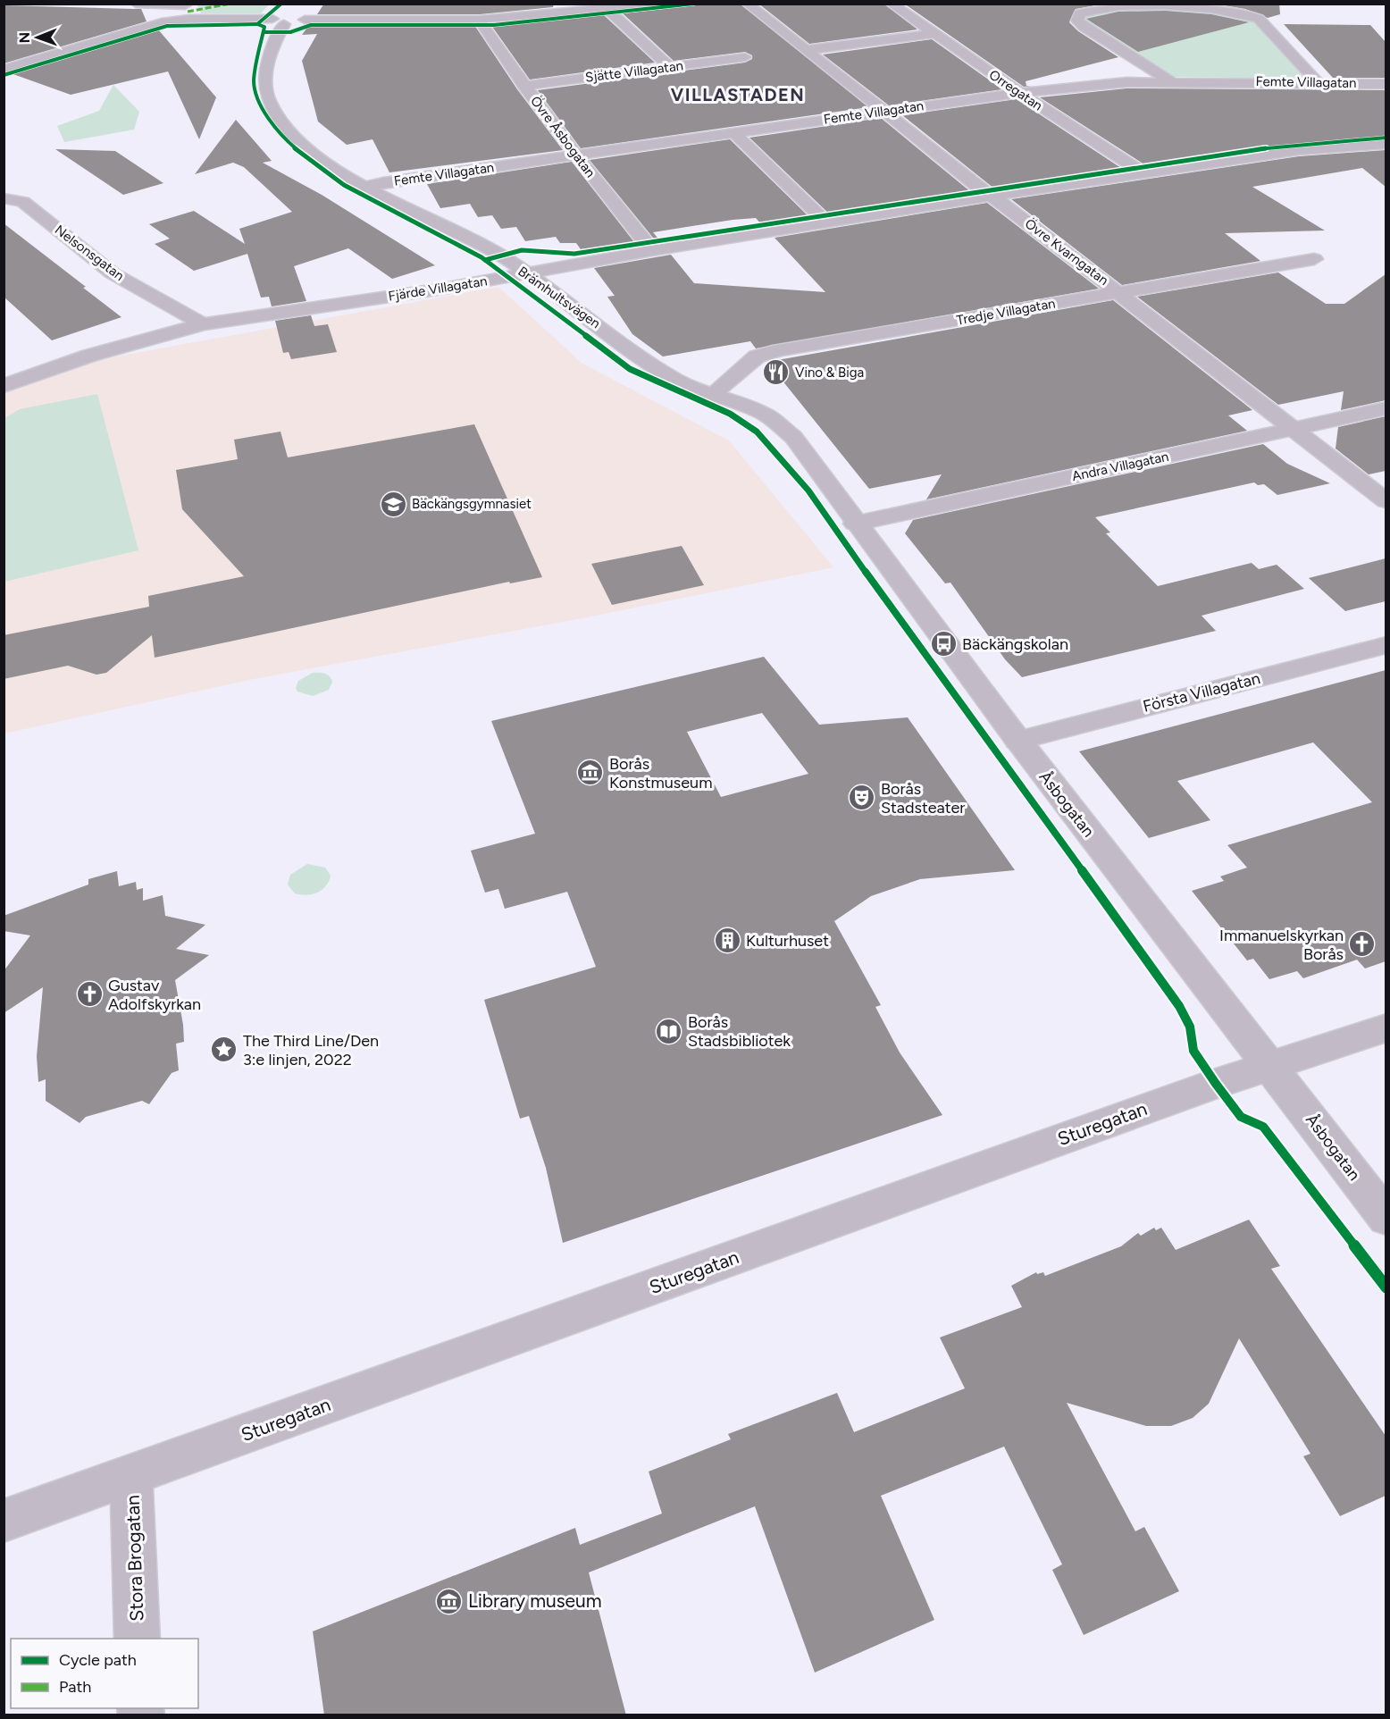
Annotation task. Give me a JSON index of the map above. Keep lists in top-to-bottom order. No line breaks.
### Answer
{"streets":{"street":["Sjätte Villagatan","Femte Villagatan","Orregatan","Övre Åsbogatan","Övre Kvarngatan","Nelsonsgatan","Fjärde Villagatan","Brämhultsvägen","Tredje Villagatan","Andra Villagatan","Första Villagatan","Åsbogatan","Sturegatan","Stora Brogatan"]},"crossings":[["Sjätte Villagatan","Övre Åsbogatan"],["Femte Villagatan","Orregatan"],["Femte Villagatan","Övre Åsbogatan"],["Femte Villagatan","Övre Kvarngatan"],["Femte Villagatan","Brämhultsvägen"],["Orregatan","Fjärde Villagatan"],["Övre Åsbogatan","Fjärde Villagatan"],["Övre Kvarngatan","Fjärde Villagatan"],["Övre Kvarngatan","Tredje Villagatan"],["Övre Kvarngatan","Andra Villagatan"],["Nelsonsgatan","Fjärde Villagatan"],["Fjärde Villagatan","Brämhultsvägen"],["Brämhultsvägen","Tredje Villagatan"],["Brämhultsvägen","Åsbogatan"],["Andra Villagatan","Åsbogatan"],["Första Villagatan","Åsbogatan"],["Åsbogatan","Sturegatan"],["Sturegatan","Stora Brogatan"]],"districts":["VILLASTADEN"],"places":{"restaurant":["Vino & Biga"],"school or university":["Bäckängsgymnasiet"],"bus stop":["Bäckängskolan"],"museum":["Borås Konstmuseum","Library museum"],"theatre":["Borås Stadsteater"],"building":["Kulturhuset"],"church":["Immanuelskyrkan Borås","Gustav Adolfskyrkan"],"library":["Borås Stadsbibliotek"],"place":["The Third Line/Den 3:e linjen, 2022"]},"legend":["Cycle path","Path"],"north":"left"}
